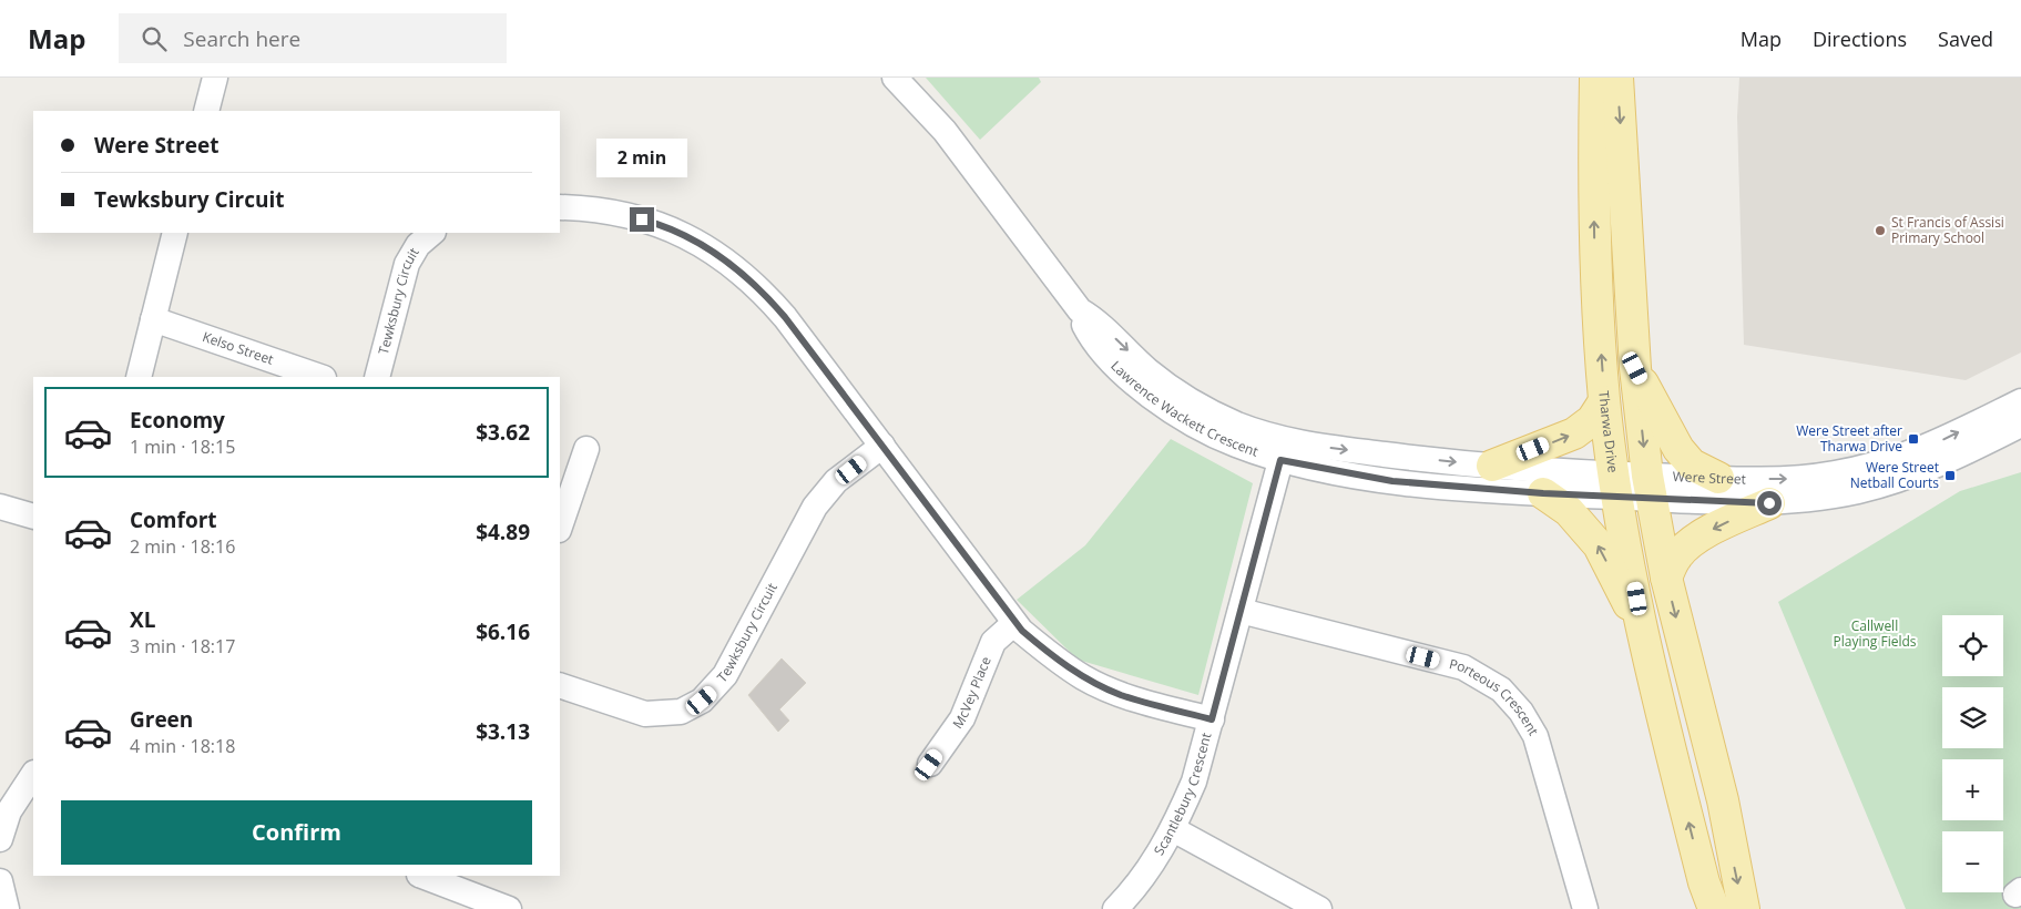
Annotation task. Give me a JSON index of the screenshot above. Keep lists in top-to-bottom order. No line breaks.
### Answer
{"streets":{"main road":["Tharwa Drive"],"street":["Tewksbury Circuit","Kelso Street","Lawrence Wackett Crescent","Were Street","McVey Place","Porteous Crescent","Scantlebury Crescent"]},"crossings":[["Lawrence Wackett Crescent","Tharwa Drive"],["Lawrence Wackett Crescent","Were Street"],["Lawrence Wackett Crescent","Scantlebury Crescent"],["Porteous Crescent","Scantlebury Crescent"]],"parks":["Callwell Playing Fields"],"places":{"other":["St Francis of Assisi Primary School"],"transit":["Were Street after Tharwa Drive","Were Street Netball Courts"]},"page":{"header":"Map","search":"Search here","nav":["Map","Directions","Saved"],"banner":["Were Street","Tewksbury Circuit"],"bubble":"2 min","list":[{"name":"Economy","note":"1 min · 18:15","value":"$3.62"},{"name":"Comfort","note":"2 min · 18:16","value":"$4.89"},{"name":"XL","note":"3 min · 18:17","value":"$6.16"},{"name":"Green","note":"4 min · 18:18","value":"$3.13"}],"map_buttons":["+","−"],"buttons":"Confirm"}}
